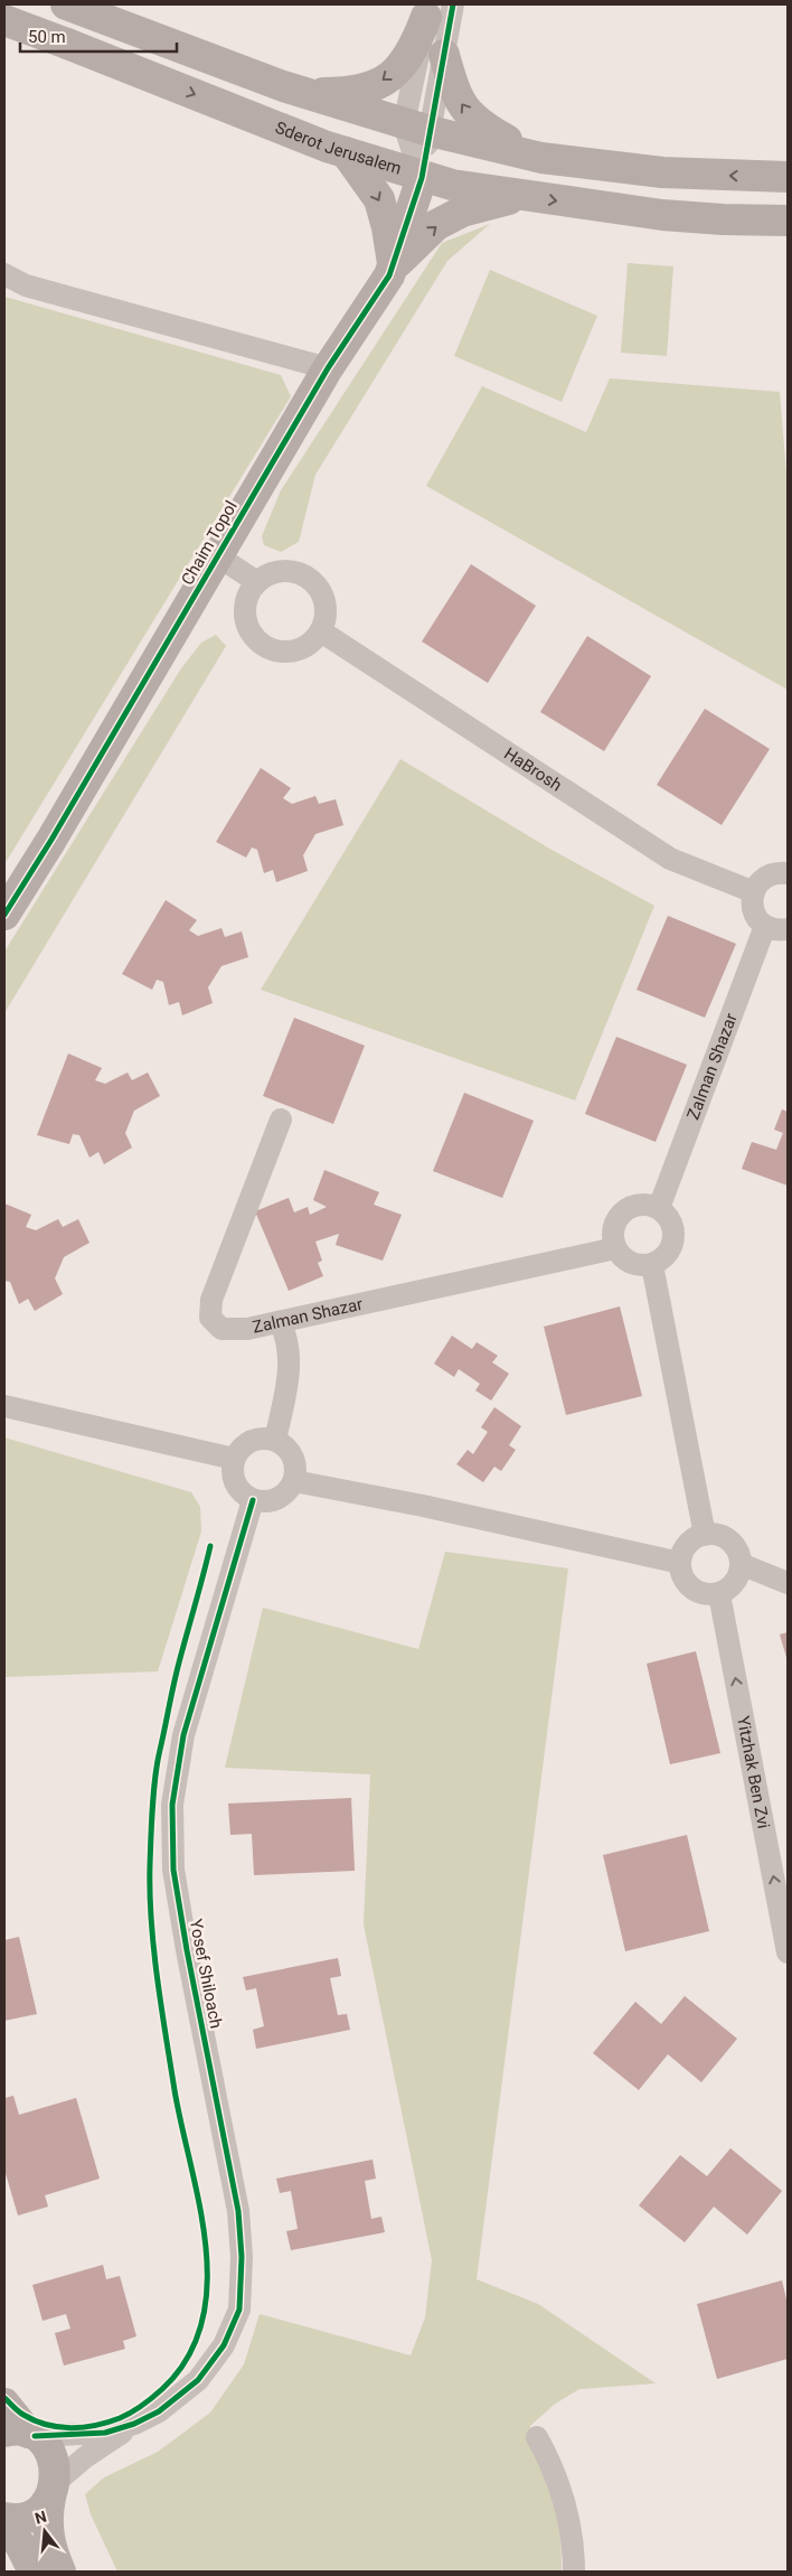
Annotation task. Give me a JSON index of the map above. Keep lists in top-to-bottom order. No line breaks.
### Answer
{"streets":{"main road":["Sderot Jerusalem","Chaim Topol"],"street":["HaBrosh","Zalman Shazar","Yitzhak Ben Zvi","Yosef Shiloach"]},"crossings":[["Sderot Jerusalem","Chaim Topol"]],"one_way":["Yitzhak Ben Zvi"],"scale_bar":"50 m","north":"top"}
